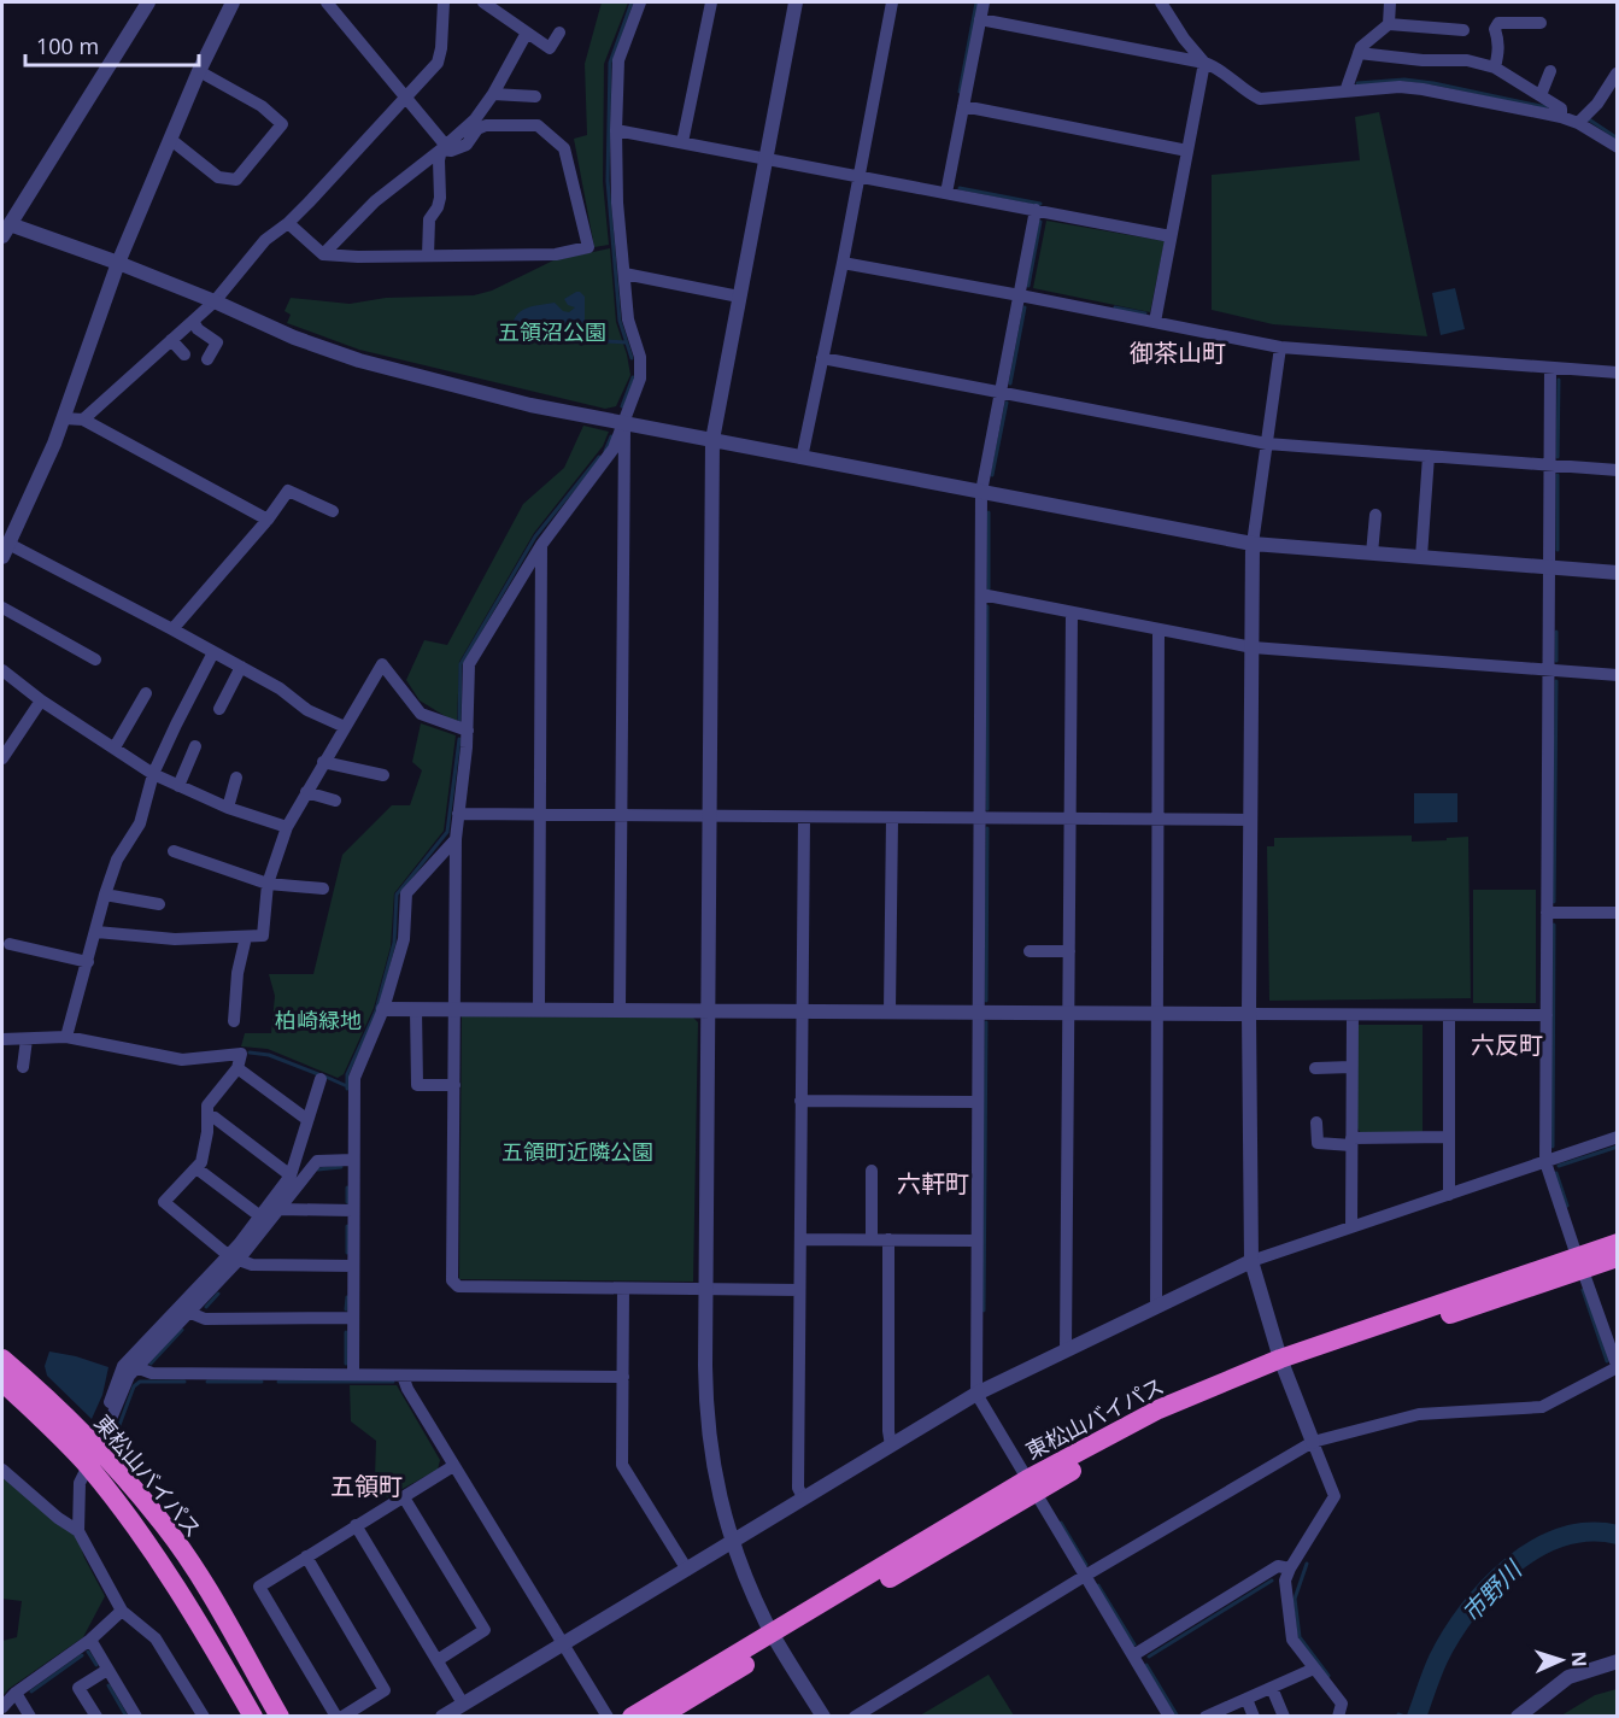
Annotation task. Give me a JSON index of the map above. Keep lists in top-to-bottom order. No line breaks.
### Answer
{"streets":{"highway":["東松山バイパス"]},"districts":["御茶山町","六反町","六軒町","五領町"],"water":["市野川"],"parks":["五領沼公園","柏崎緑地","五領町近隣公園"],"scale_bar":"100 m","north":"right"}
